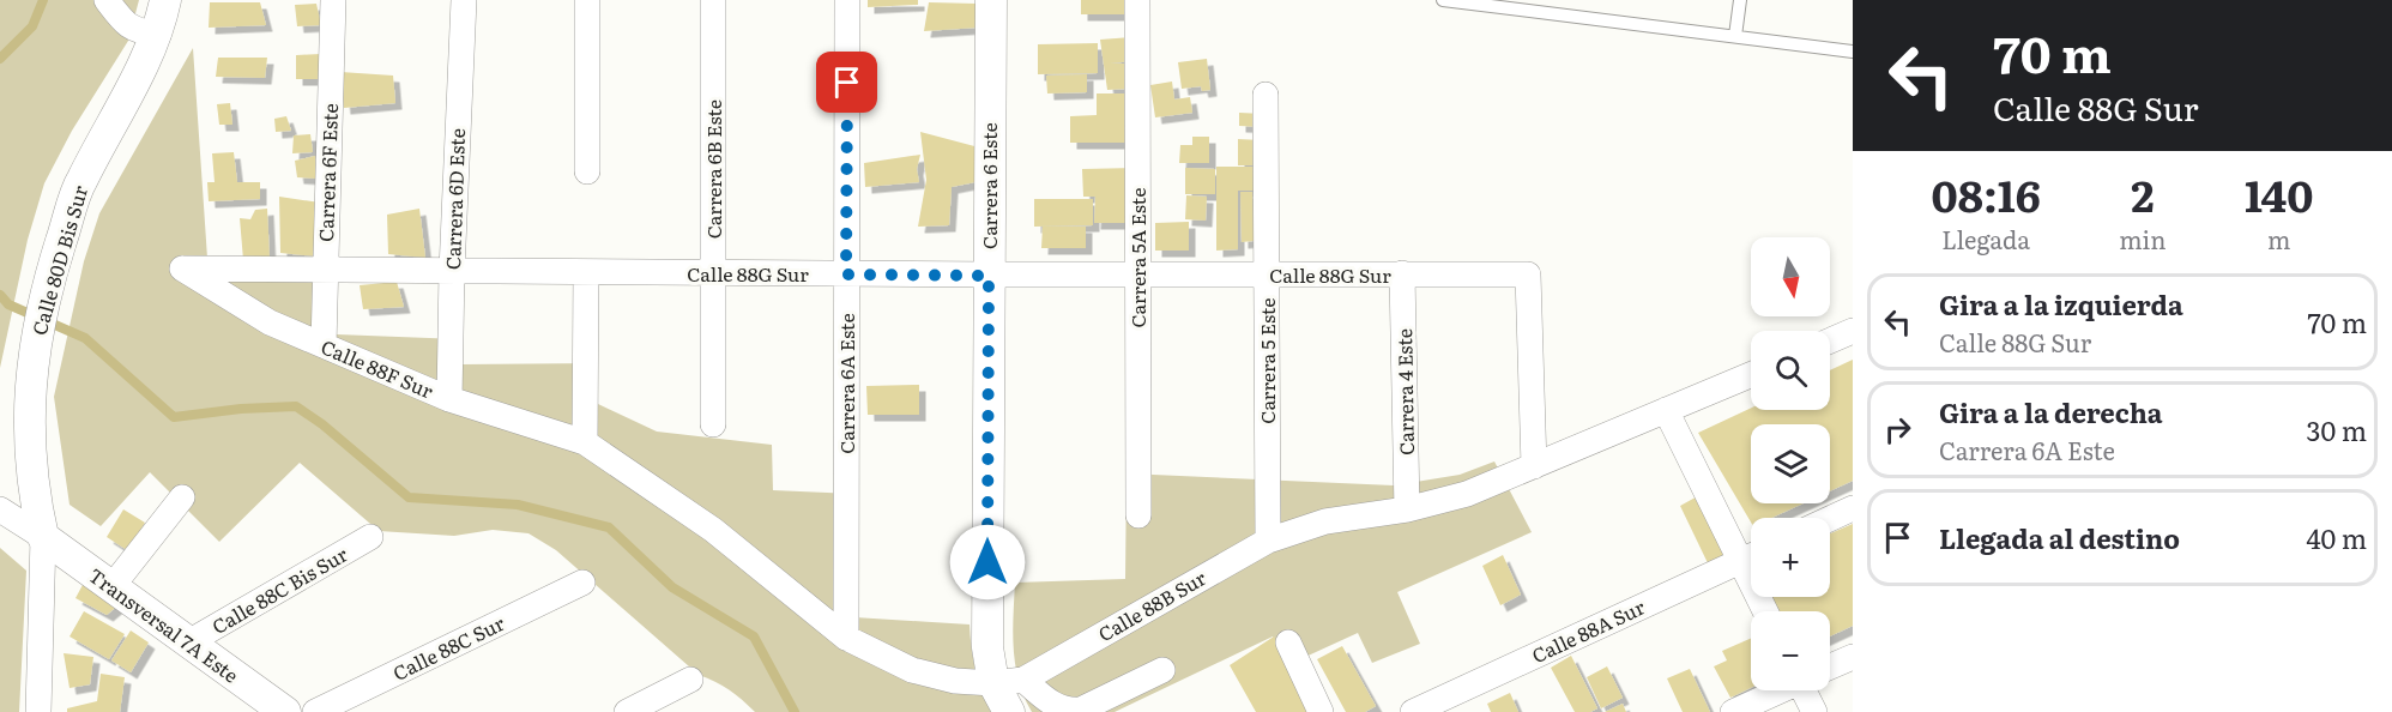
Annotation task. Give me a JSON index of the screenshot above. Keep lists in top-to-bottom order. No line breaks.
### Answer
{"streets":{"street":["Carrera 6B Este","Carrera 6F Este","Carrera 6 Este","Carrera 6D Este","Carrera 5A Este","Calle 80D Bis Sur","Calle 88G Sur","Carrera 5 Este","Calle 88F Sur","Carrera 6A Este","Carrera 4 Este","Calle 88C Bis Sur","Calle 88B Sur","Transversal 7A Este","Calle 88A Sur","Calle 88C Sur"]},"crossings":[["Carrera 6B Este","Calle 88G Sur"],["Carrera 6F Este","Calle 88G Sur"],["Carrera 6F Este","Calle 88F Sur"],["Carrera 6 Este","Calle 88G Sur"],["Carrera 6 Este","Calle 88B Sur"],["Carrera 6D Este","Calle 88G Sur"],["Carrera 6D Este","Calle 88F Sur"],["Carrera 5A Este","Calle 88G Sur"],["Calle 80D Bis Sur","Transversal 7A Este"],["Calle 88G Sur","Carrera 5 Este"],["Calle 88G Sur","Calle 88F Sur"],["Calle 88G Sur","Carrera 6A Este"],["Calle 88G Sur","Carrera 4 Este"],["Calle 88G Sur","Calle 88B Sur"],["Carrera 5 Este","Calle 88B Sur"],["Carrera 4 Este","Calle 88B Sur"],["Calle 88C Bis Sur","Transversal 7A Este"]],"north":"bottom","page":{"turn":["70 m","Calle 88G Sur"],"eta":["08:16","Llegada","2","min","140","m"],"map_buttons":["+","−"],"list":[{"name":"Gira a la izquierda","note":"Calle 88G Sur","value":"70 m"},{"name":"Gira a la derecha","note":"Carrera 6A Este","value":"30 m"},{"name":"Llegada al destino","value":"40 m"}]}}
